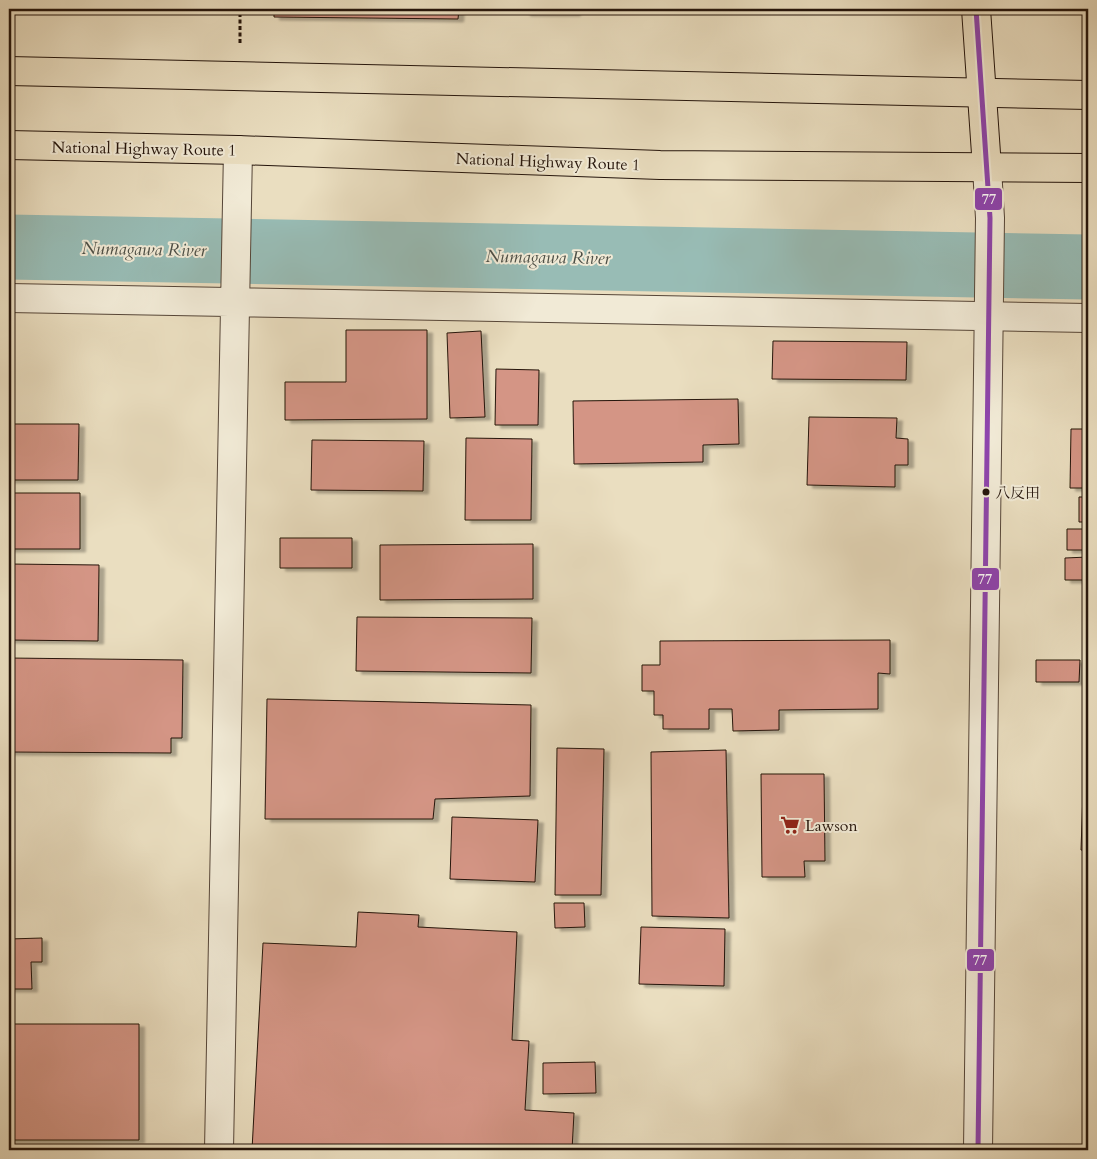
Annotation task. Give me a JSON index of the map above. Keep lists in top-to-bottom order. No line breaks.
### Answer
{"streets":{"main road":["National Highway Route 1"]},"water":["Numagawa River"],"places":{"other":["八反田"],"supermarket":["Lawson"]},"lines":["transit line 77"]}
